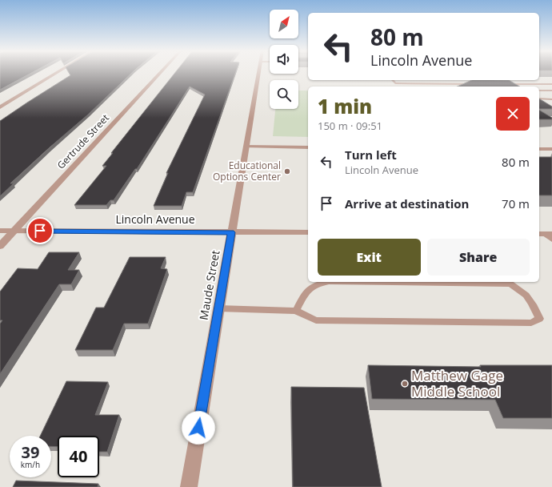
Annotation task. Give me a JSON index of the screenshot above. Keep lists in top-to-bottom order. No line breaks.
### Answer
{"streets":{"street":["Gertrude Street","Lincoln Avenue","Maude Street"]},"crossings":[["Gertrude Street","Lincoln Avenue"],["Lincoln Avenue","Maude Street"]],"places":["Educational Options Center","Matthew Gage Middle School"],"north":"top right","page":{"turn":["80 m","Lincoln Avenue"],"heading":["1 min","150 m · 09:51"],"list":[{"name":"Turn left","note":"Lincoln Avenue","value":"80 m"},{"name":"Arrive at destination","value":"70 m"}],"buttons":["Exit","Share"],"speed":"39 km/h","limit":"40"}}
